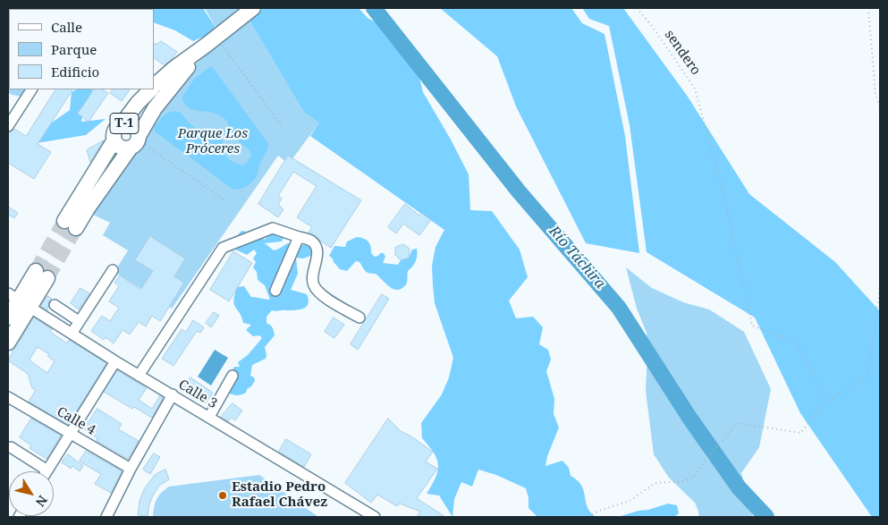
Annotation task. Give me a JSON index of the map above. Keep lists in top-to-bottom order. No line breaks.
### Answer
{"streets":{"highway":["T-1"],"street":["Calle 3","Calle 4"],"path":["sendero"]},"water":["Río Táchira"],"parks":["Parque Los Próceres"],"places":["Estadio Pedro Rafael Chávez"],"legend":["Calle","Parque","Edificio"],"north":"bottom right"}
